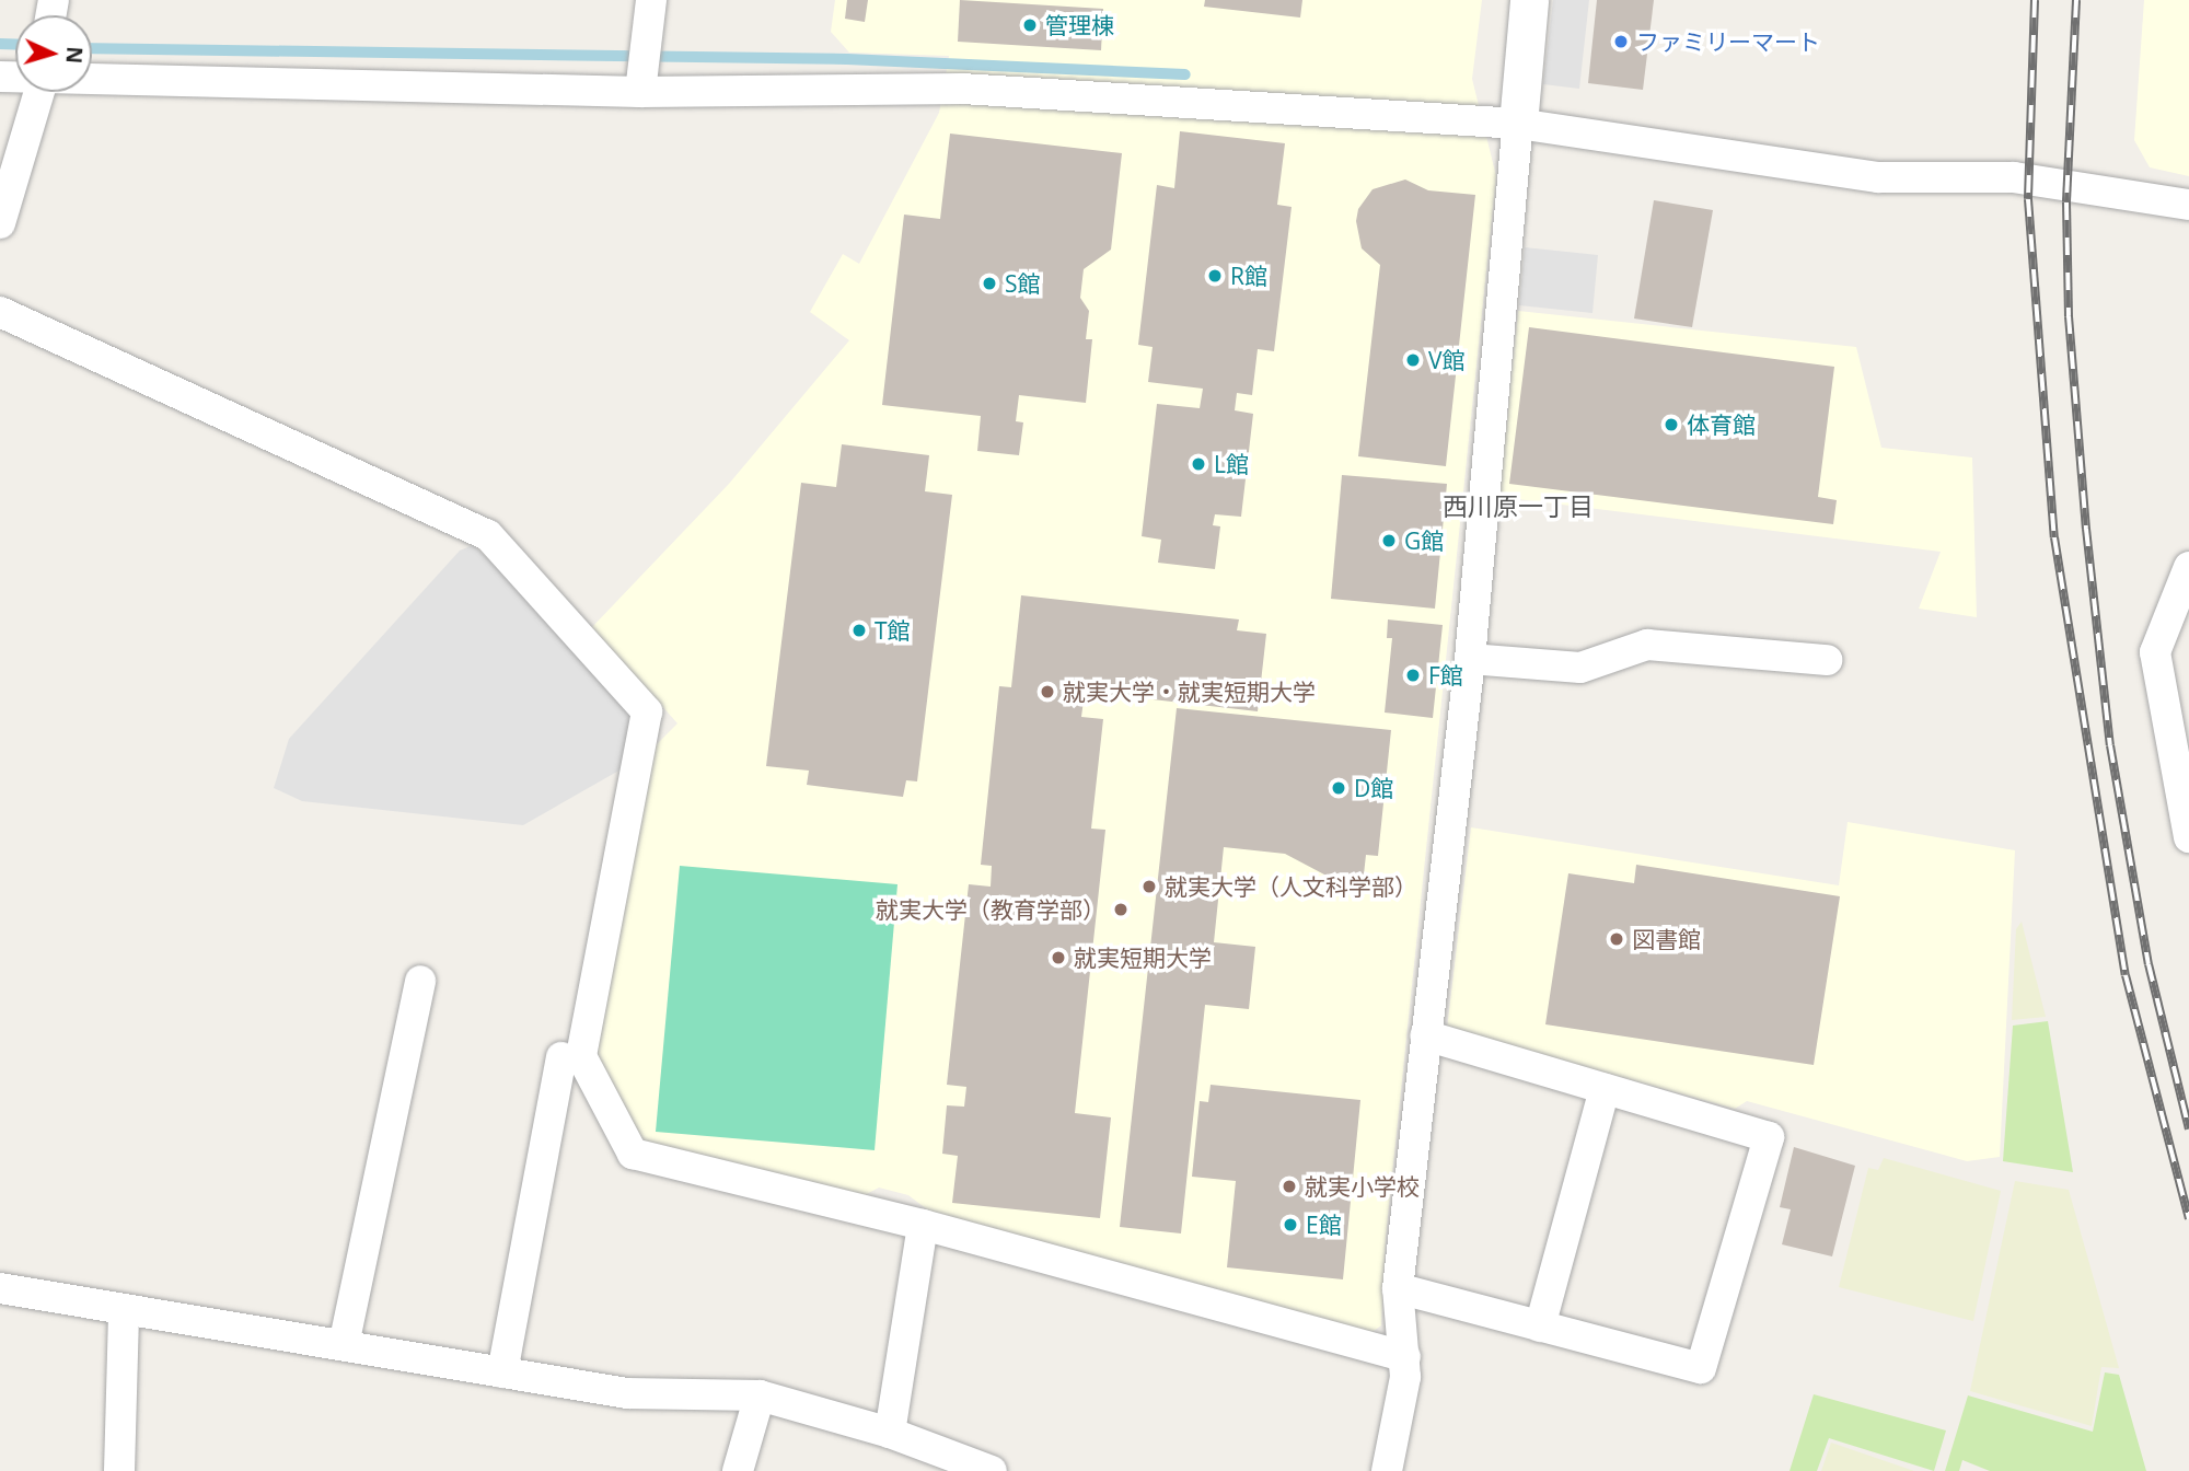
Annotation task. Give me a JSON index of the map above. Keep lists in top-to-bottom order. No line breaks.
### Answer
{"districts":["西川原一丁目"],"places":["管理棟","ファミリーマート","R館","S館","V館","体育館","L館","G館","T館","F館","就実大学・就実短期大学","D館","就実大学（人文科学部）","就実大学（教育学部）","図書館","就実短期大学","就実小学校","E館"],"north":"right"}
